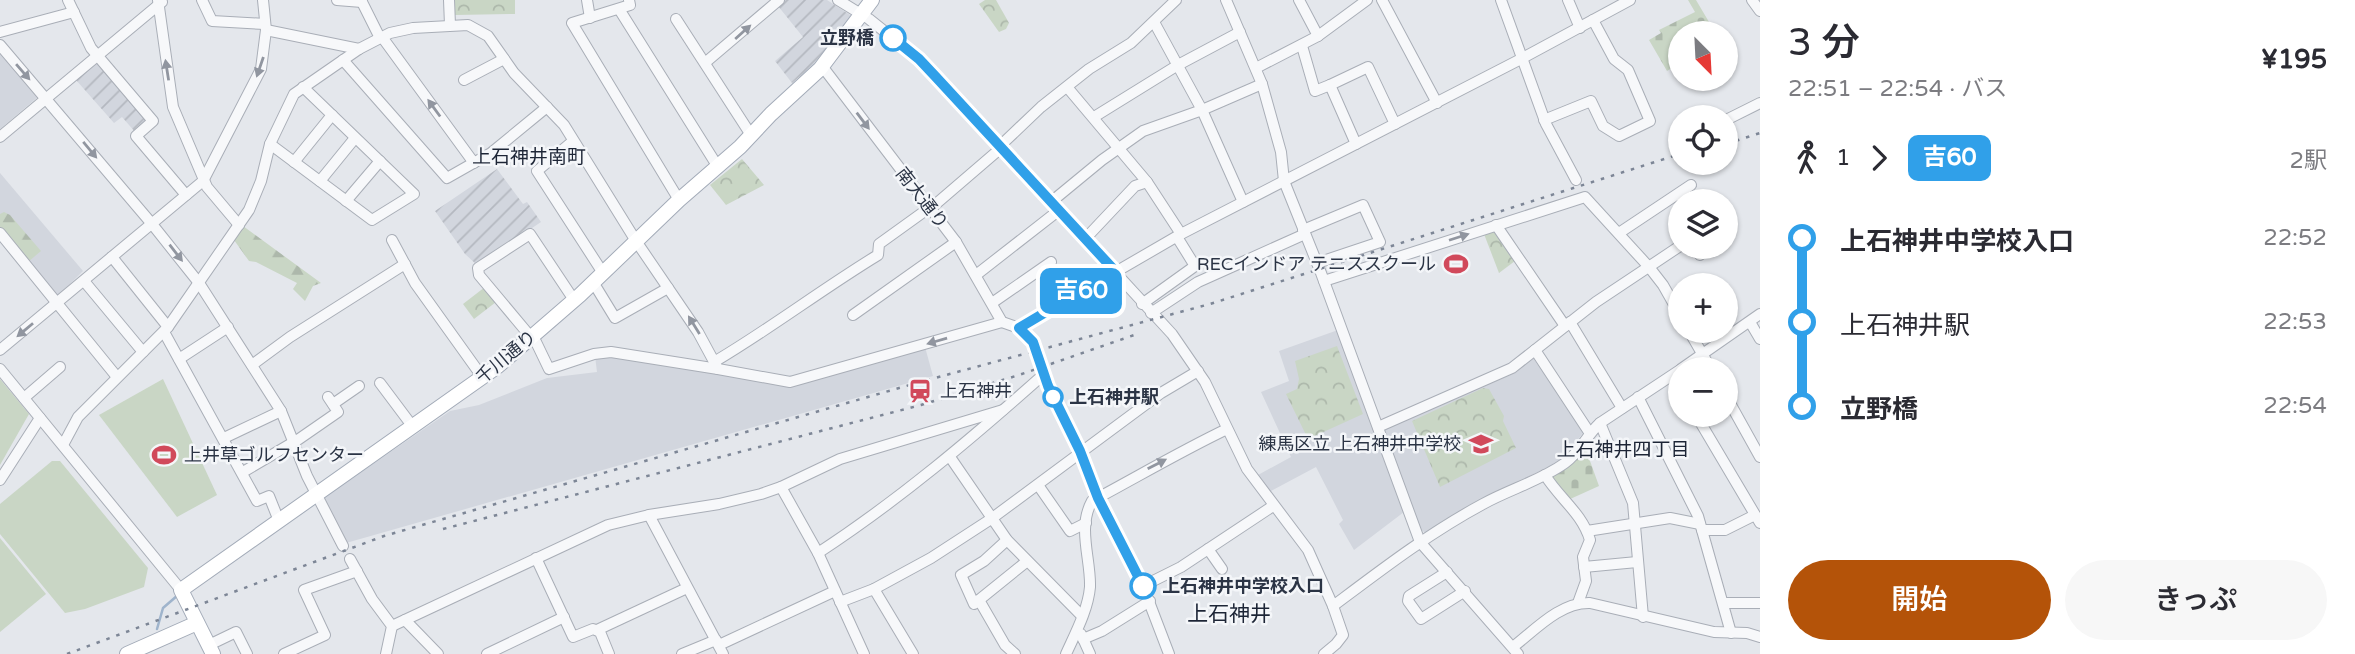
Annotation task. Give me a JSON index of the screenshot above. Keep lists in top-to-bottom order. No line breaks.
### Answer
{"streets":{"main road":["千川通り"],"street":["南大通り"]},"crossings":[["南大通り","千川通り"]],"districts":["上石神井南町","上石神井四丁目","上石神井"],"places":{"other":["立野橋","上石神井駅","上石神井中学校入口"],"sports":["RECインドア テニススクール","上井草ゴルフセンター"],"station":["上石神井"],"school or university":["練馬区立 上石神井中学校"]},"lines":["bus line 吉60"],"north":"bottom right","page":{"on_map":"吉60","heading":["3 分","22:51 – 22:54 · バス","¥195"],"map_buttons":["+","−"],"legs":["1","吉60","2駅"],"list":[{"name":"上石神井中学校入口","value":"22:52"},{"name":"上石神井駅","value":"22:53"},{"name":"立野橋","value":"22:54"}],"buttons":["開始","きっぷ"]}}
